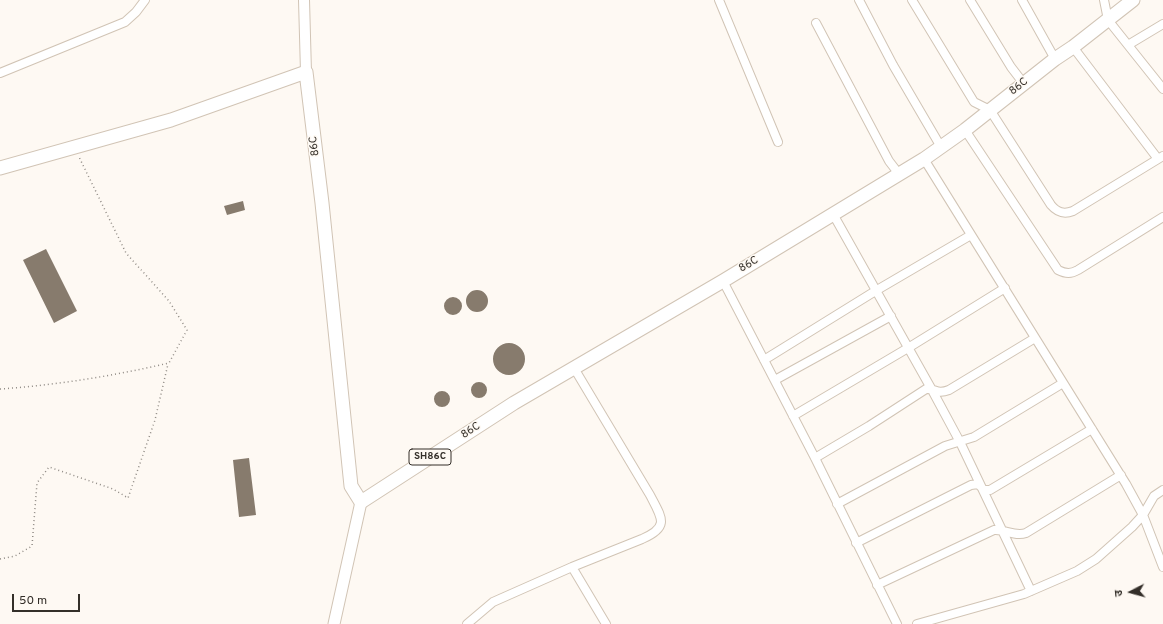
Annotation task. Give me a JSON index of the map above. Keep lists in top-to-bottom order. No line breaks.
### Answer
{"streets":{"main road":["86C","SH86C"]},"scale_bar":"50 m","north":"left"}
